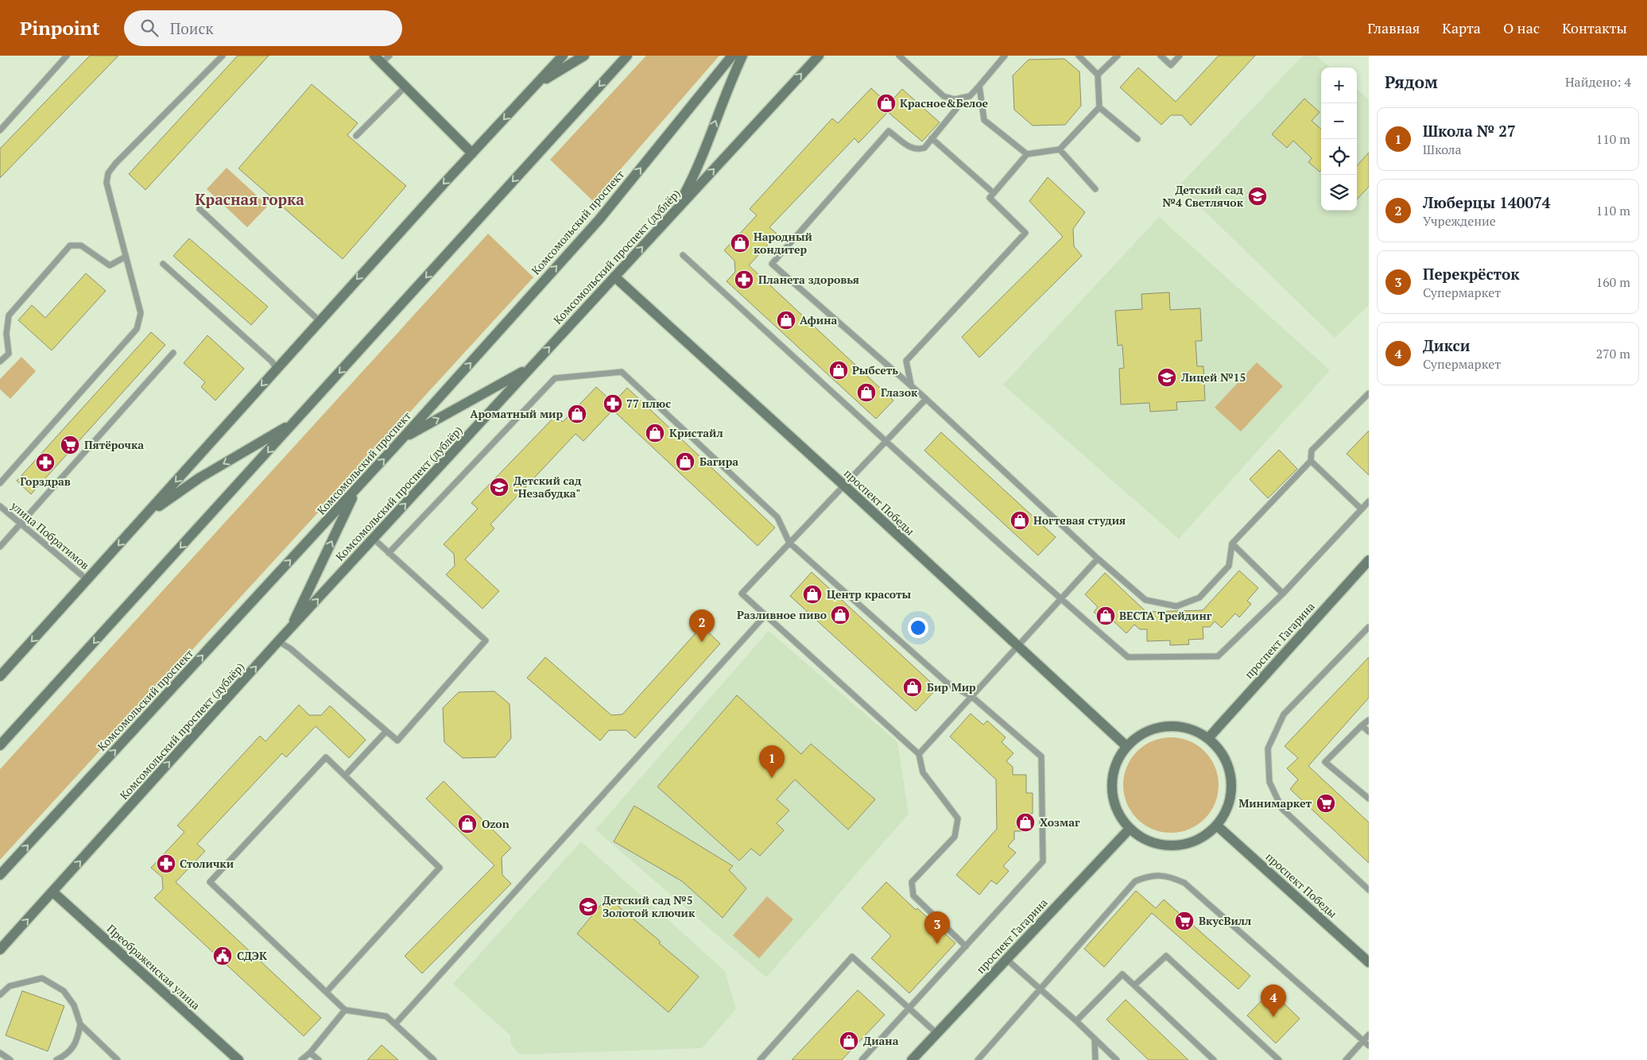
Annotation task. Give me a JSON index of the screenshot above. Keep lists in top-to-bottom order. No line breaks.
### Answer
{"streets":{"street":["Комсомольский проспект","Комсомольский проспект (дублёр)","проспект Победы","проспект Гагарина","Преображенская улица"],"lane":["улица Побратимов"]},"crossings":[["Комсомольский проспект (дублёр)","проспект Победы"],["Комсомольский проспект (дублёр)","Преображенская улица"],["проспект Победы","проспект Гагарина"]],"districts":["Красная горка"],"places":{"shop":["Красное&Белое","Народный кондитер","Афина","Рыбсеть","Глазок","Ароматный мир","Кристайл","Багира","Ногтевая студия","Центр красоты","Разливное пиво","ВЕСТА Трейдинг","Бир Мир","Хозмаг","Ozon","Диана"],"school or university":["Детский сад №4 Светлячок","Лицей №15","Детский сад \"Незабудка\"","Детский сад №5 Золотой ключик"],"pharmacy":["Планета здоровья","77 плюс","Горздрав","Столички"],"supermarket":["Пятёрочка","Минимаркет","ВкусВилл"],"public building":["СДЭК"]},"page":{"header":"Pinpoint","search":"Поиск","nav":["Главная","Карта","О нас","Контакты"],"heading":["Рядом","Найдено: 4"],"map_buttons":["+","−"],"list":[{"mark":"1","name":"Школа № 27","note":"Школа","value":"110 m"},{"mark":"2","name":"Люберцы 140074","note":"Учреждение","value":"110 m"},{"mark":"3","name":"Перекрёсток","note":"Супермаркет","value":"160 m"},{"mark":"4","name":"Дикси","note":"Супермаркет","value":"270 m"}],"pins":["2","1","3","4"]}}
